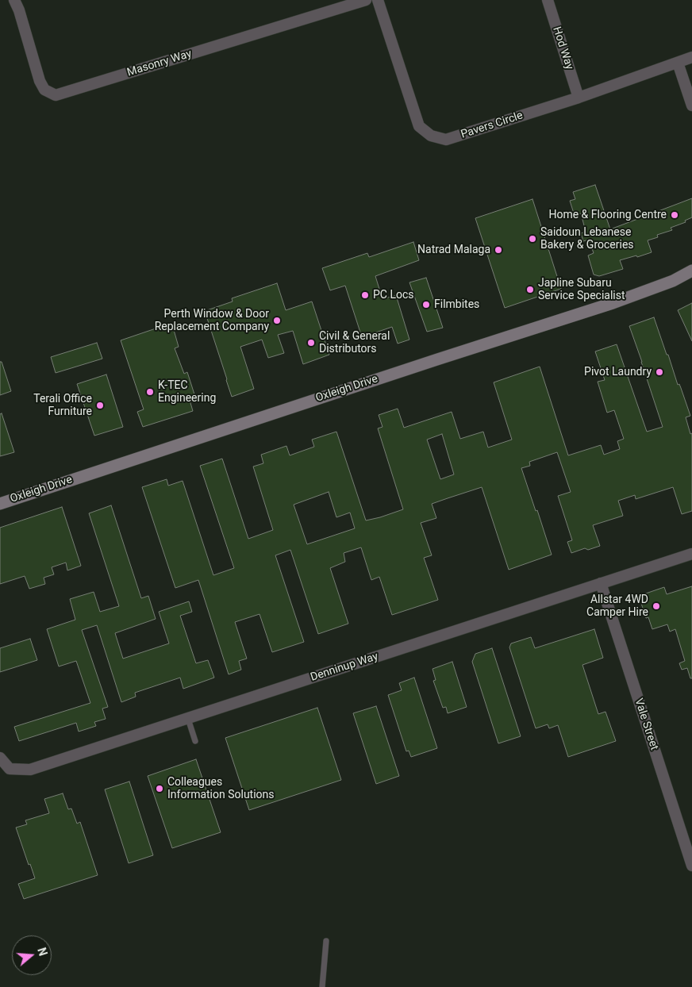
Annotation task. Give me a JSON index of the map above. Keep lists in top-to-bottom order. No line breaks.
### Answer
{"streets":{"street":["Hod Way","Masonry Way","Pavers Circle","Oxleigh Drive","Denninup Way","Vale Street"]},"crossings":[["Hod Way","Pavers Circle"],["Denninup Way","Vale Street"]],"places":["Home & Flooring Centre","Saidoun Lebanese Bakery & Groceries","Natrad Malaga","Japline Subaru Service Specialist","PC Locs","Filmbites","Perth Window & Door Replacement Company","Civil & General Distributors","Pivot Laundry","K-TEC Engineering","Terali Office Furniture","Allstar 4WD Camper Hire","Colleagues Information Solutions"],"north":"right"}
